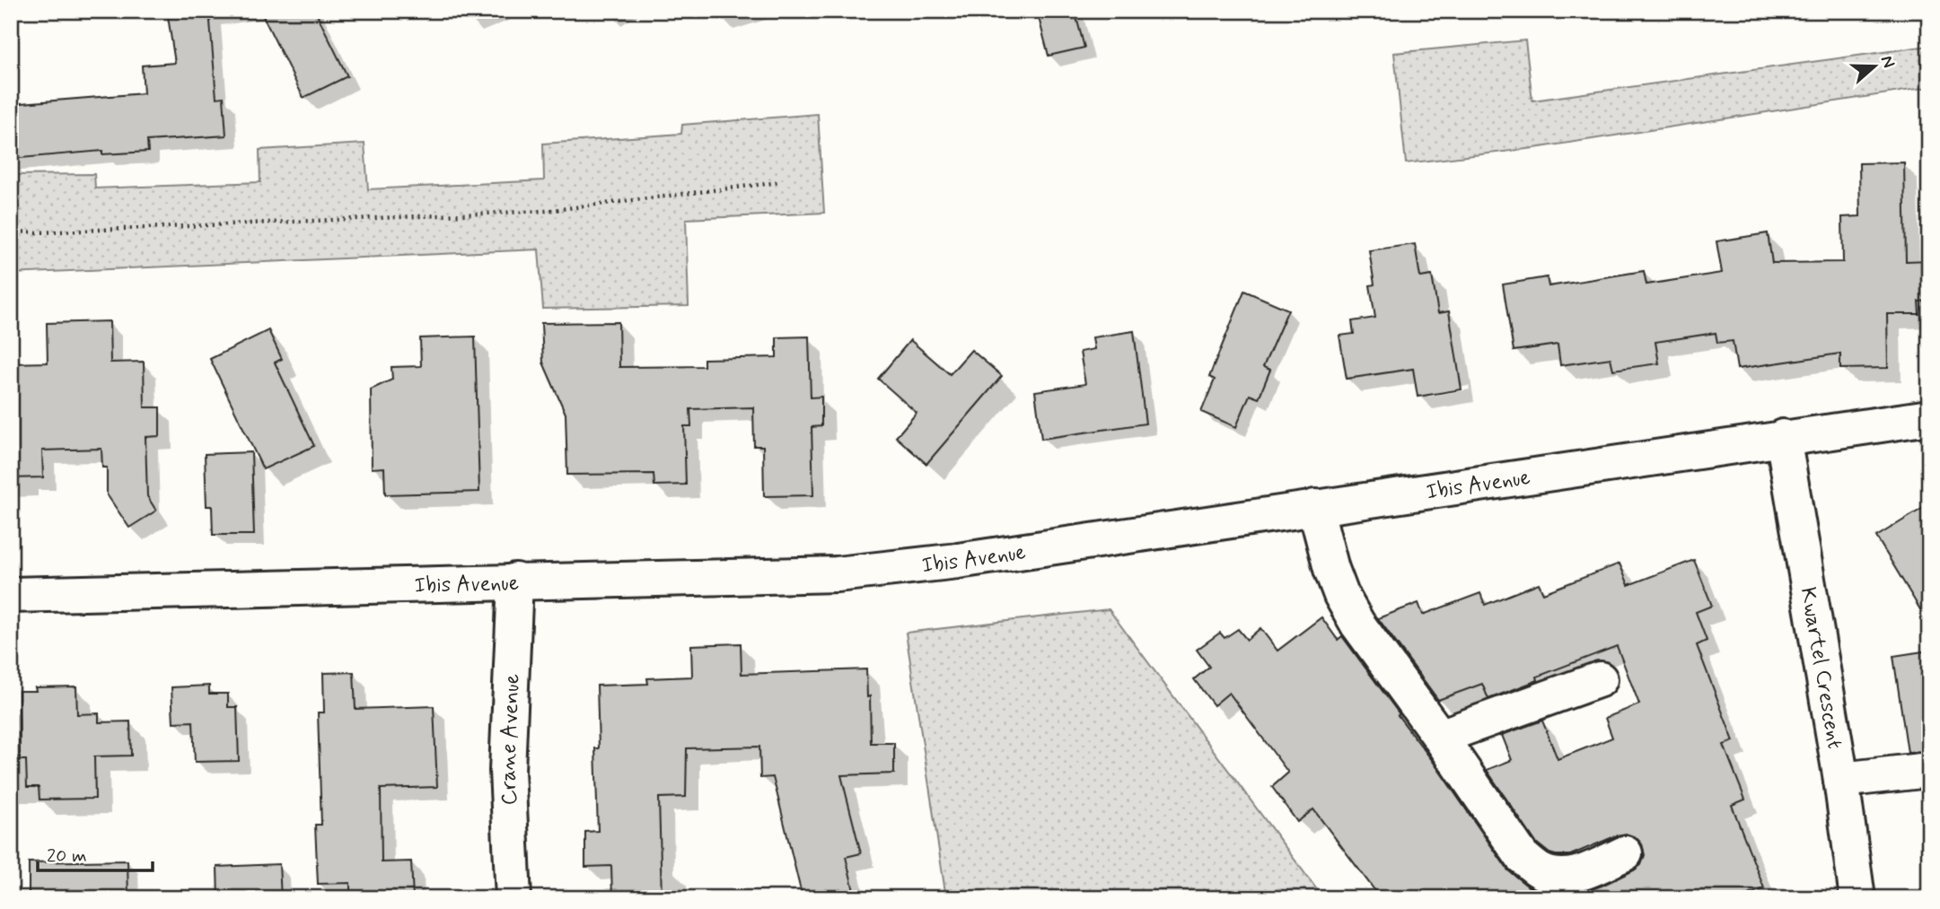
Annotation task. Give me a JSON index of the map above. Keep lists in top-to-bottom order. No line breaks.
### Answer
{"streets":{"street":["Ibis Avenue","Kwartel Crescent","Crane Avenue"]},"crossings":[["Ibis Avenue","Kwartel Crescent"],["Ibis Avenue","Crane Avenue"]],"scale_bar":"20 m","north":"right"}
